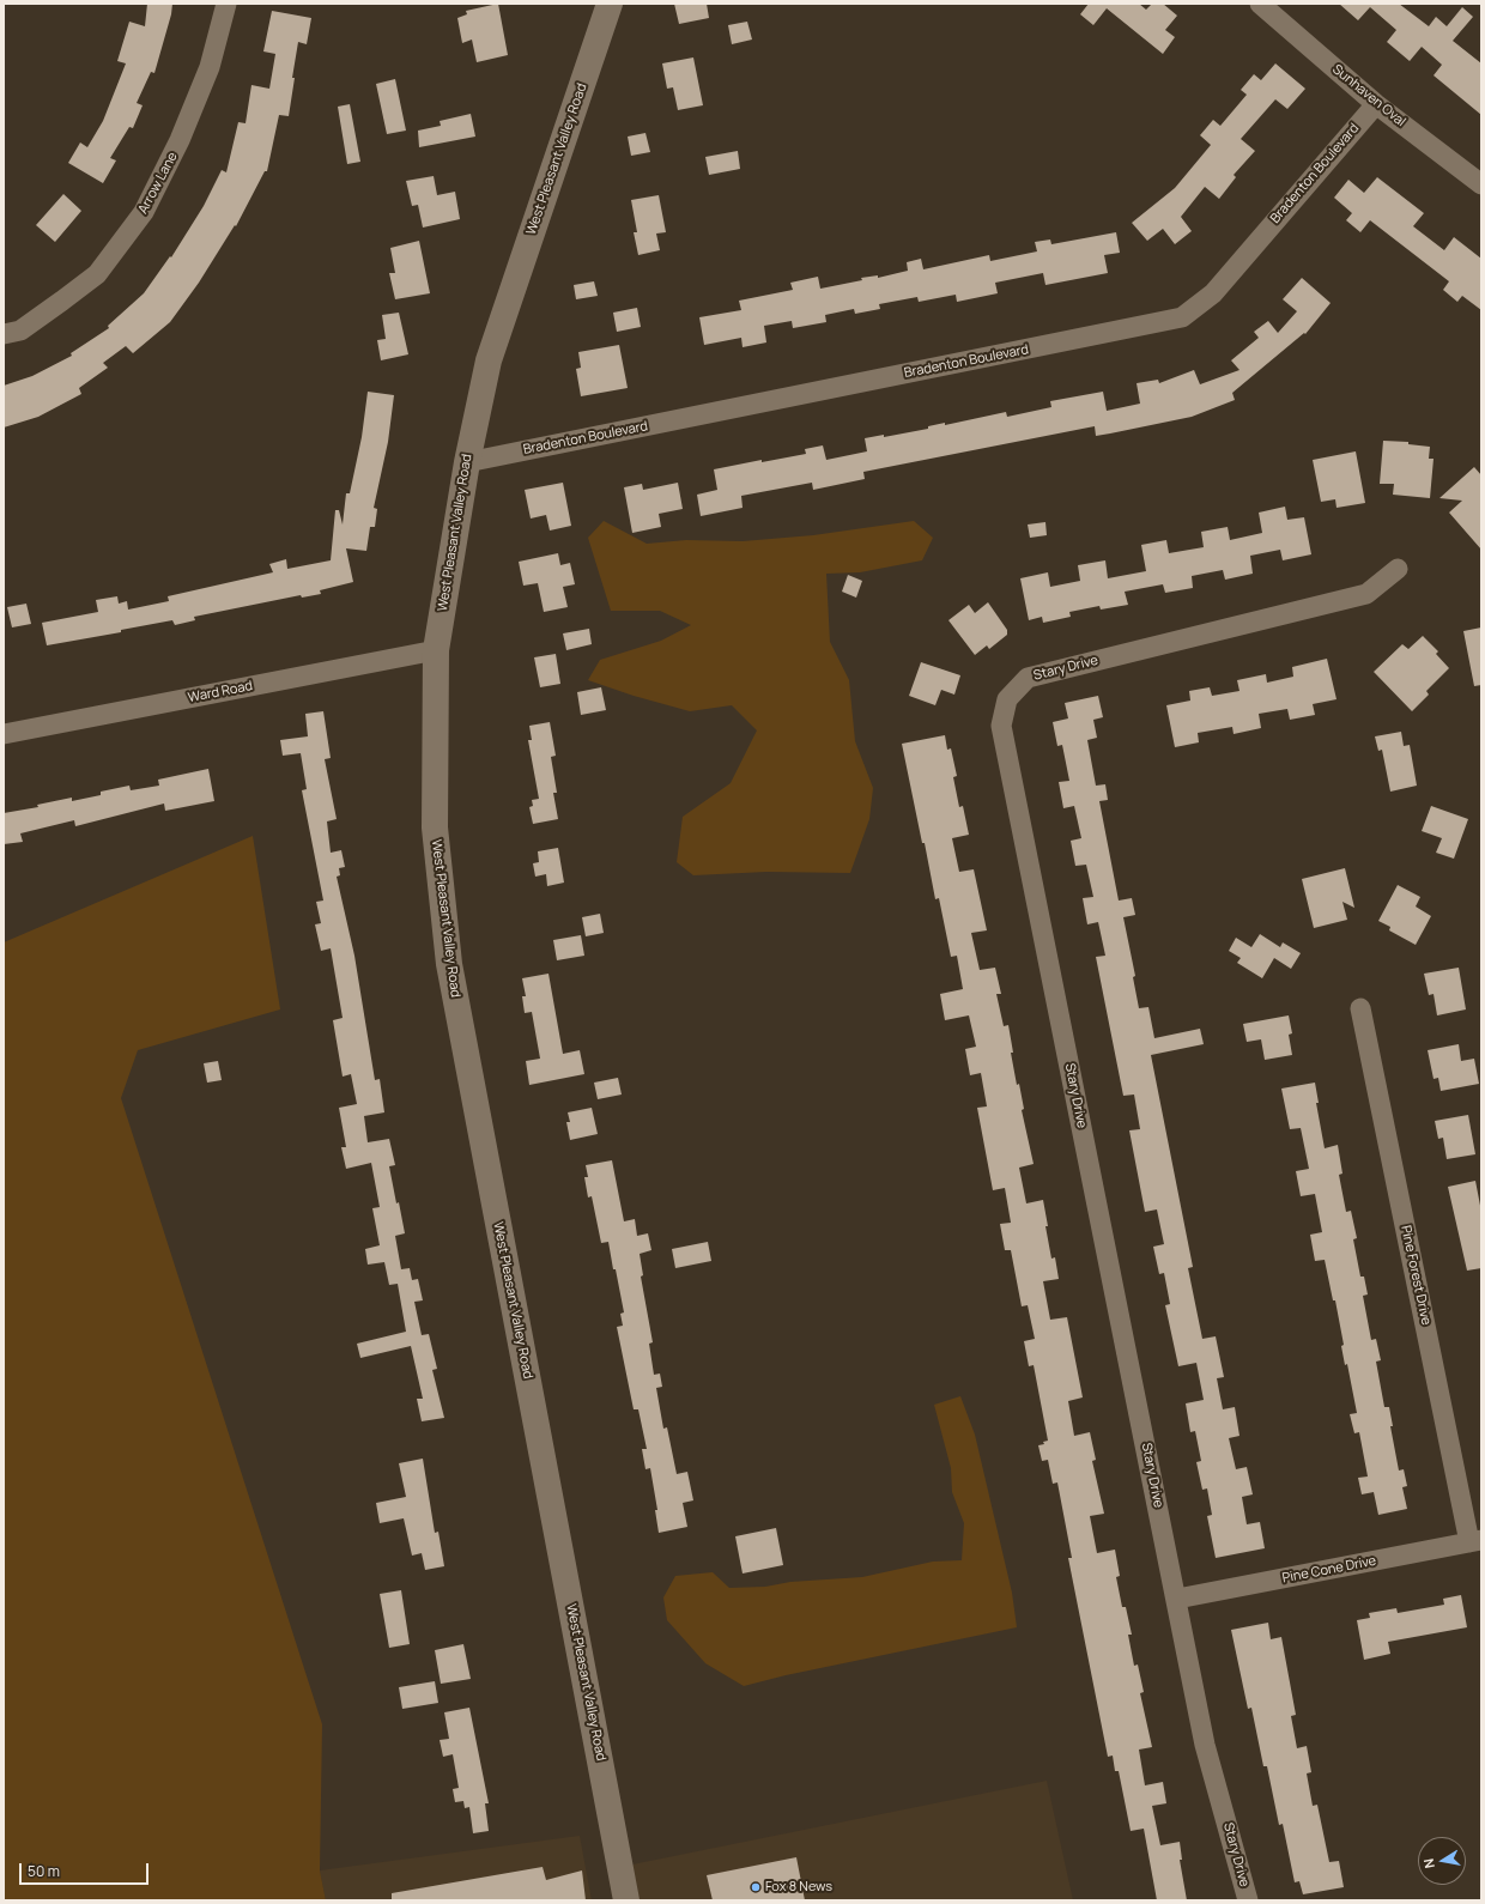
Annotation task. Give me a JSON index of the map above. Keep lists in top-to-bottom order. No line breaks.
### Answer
{"streets":{"main road":["West Pleasant Valley Road"],"street":["Sunhaven Oval","Bradenton Boulevard","Arrow Lane","Stary Drive","Ward Road","Pine Forest Drive","Pine Cone Drive"]},"crossings":[["Sunhaven Oval","Bradenton Boulevard"],["West Pleasant Valley Road","Bradenton Boulevard"],["West Pleasant Valley Road","Ward Road"],["Stary Drive","Pine Cone Drive"],["Pine Forest Drive","Pine Cone Drive"]],"places":["Fox 8 News"],"scale_bar":"50 m","north":"left"}
